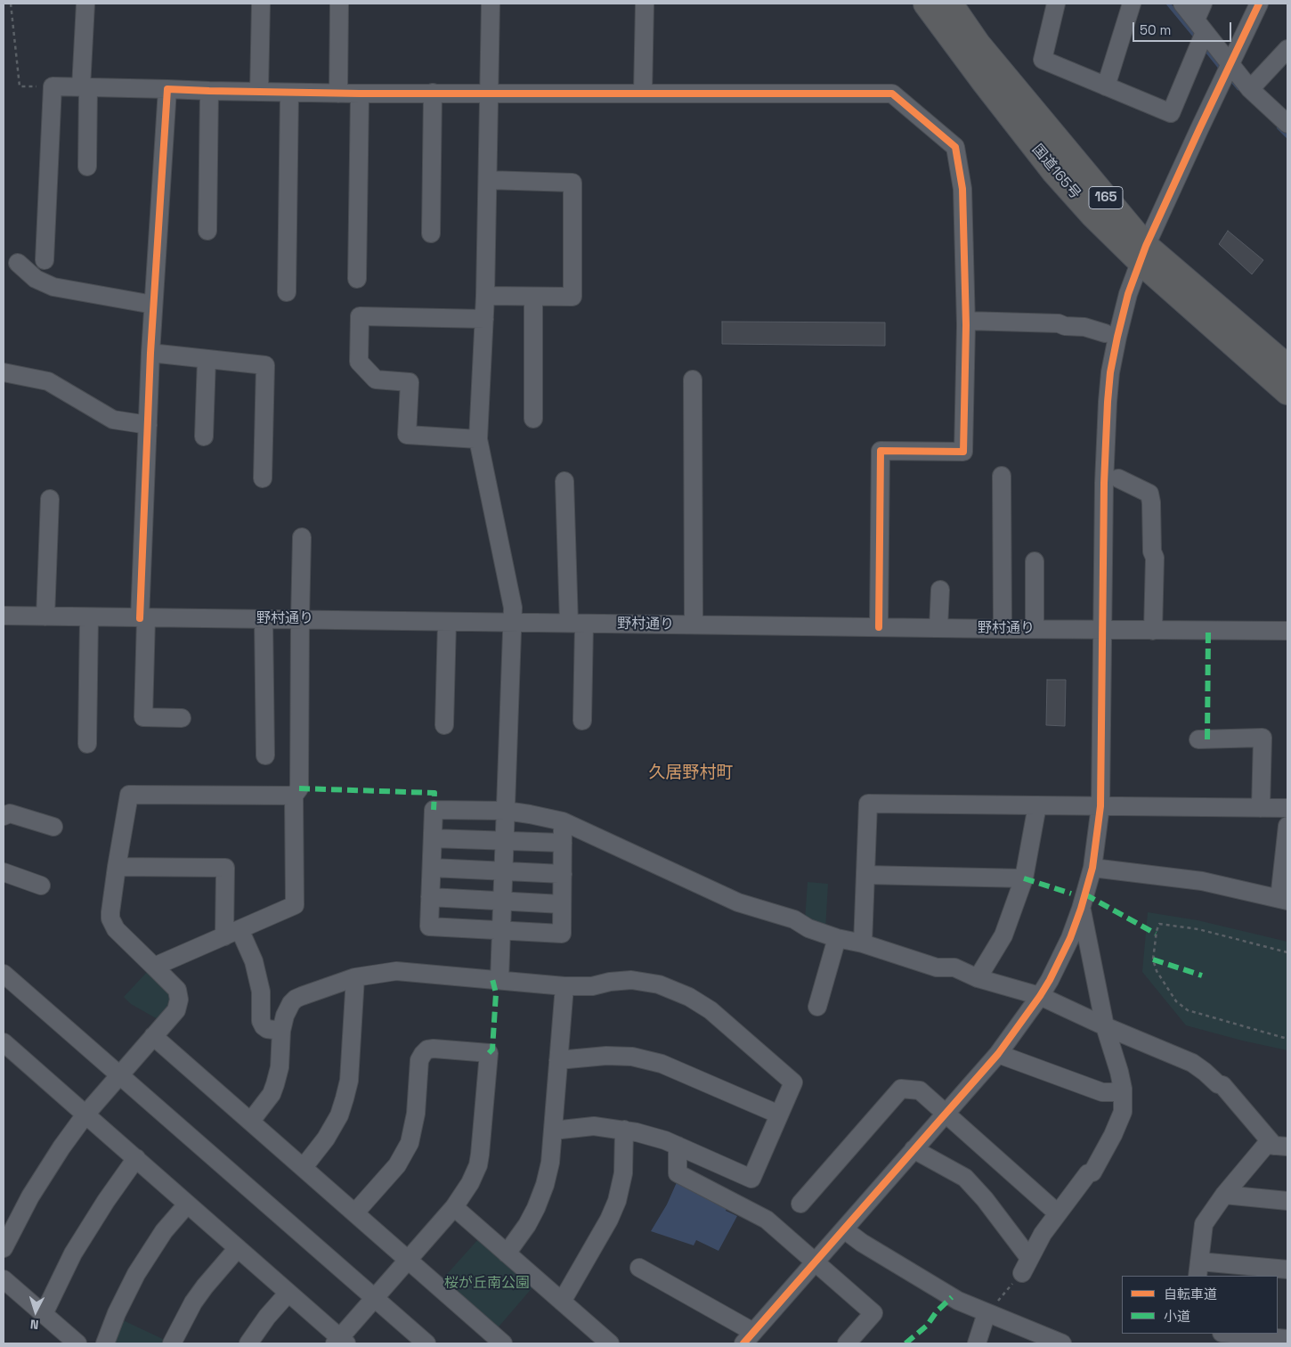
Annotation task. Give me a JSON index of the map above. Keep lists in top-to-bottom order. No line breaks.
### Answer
{"streets":{"highway":["国道165号","165"],"street":["野村通り"]},"districts":["久居野村町"],"parks":["桜が丘南公園"],"legend":["自転車道","小道"],"scale_bar":"50 m","north":"bottom"}
